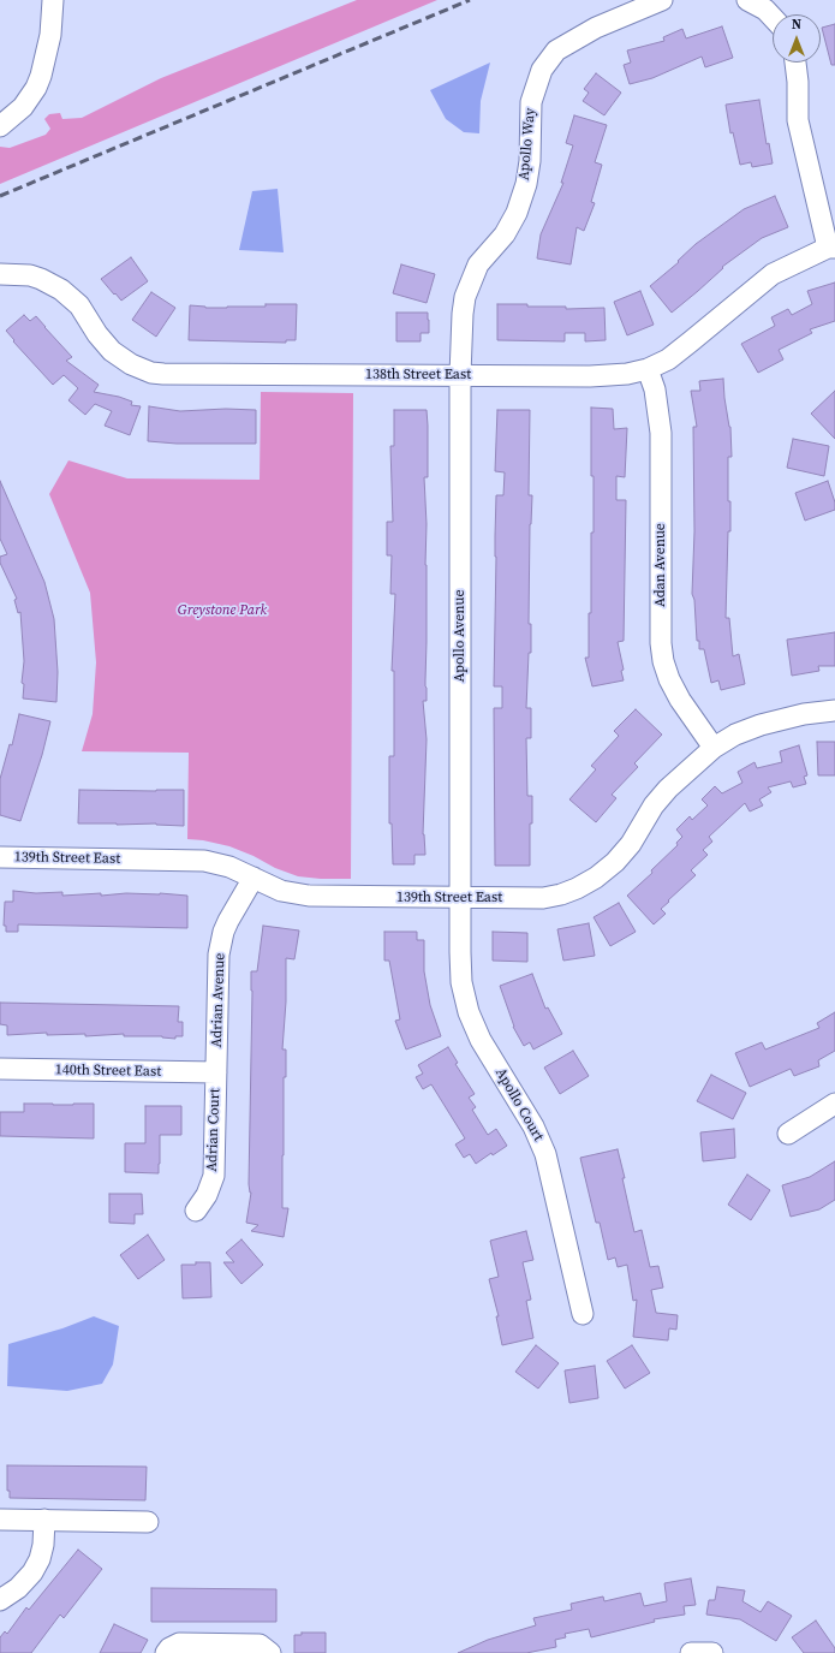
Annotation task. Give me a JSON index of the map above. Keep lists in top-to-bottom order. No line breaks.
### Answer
{"streets":{"street":["Apollo Way","138th Street East","Adan Avenue","Apollo Avenue","139th Street East","Adrian Avenue","140th Street East","Apollo Court","Adrian Court"]},"crossings":[["Apollo Way","138th Street East"],["Apollo Way","Apollo Avenue"],["138th Street East","Adan Avenue"],["138th Street East","Apollo Avenue"],["Adan Avenue","139th Street East"],["Apollo Avenue","139th Street East"],["Apollo Avenue","Apollo Court"],["139th Street East","Adrian Avenue"],["139th Street East","Apollo Court"],["Adrian Avenue","140th Street East"],["Adrian Avenue","Adrian Court"],["140th Street East","Adrian Court"]],"parks":["Greystone Park"],"north":"top"}
